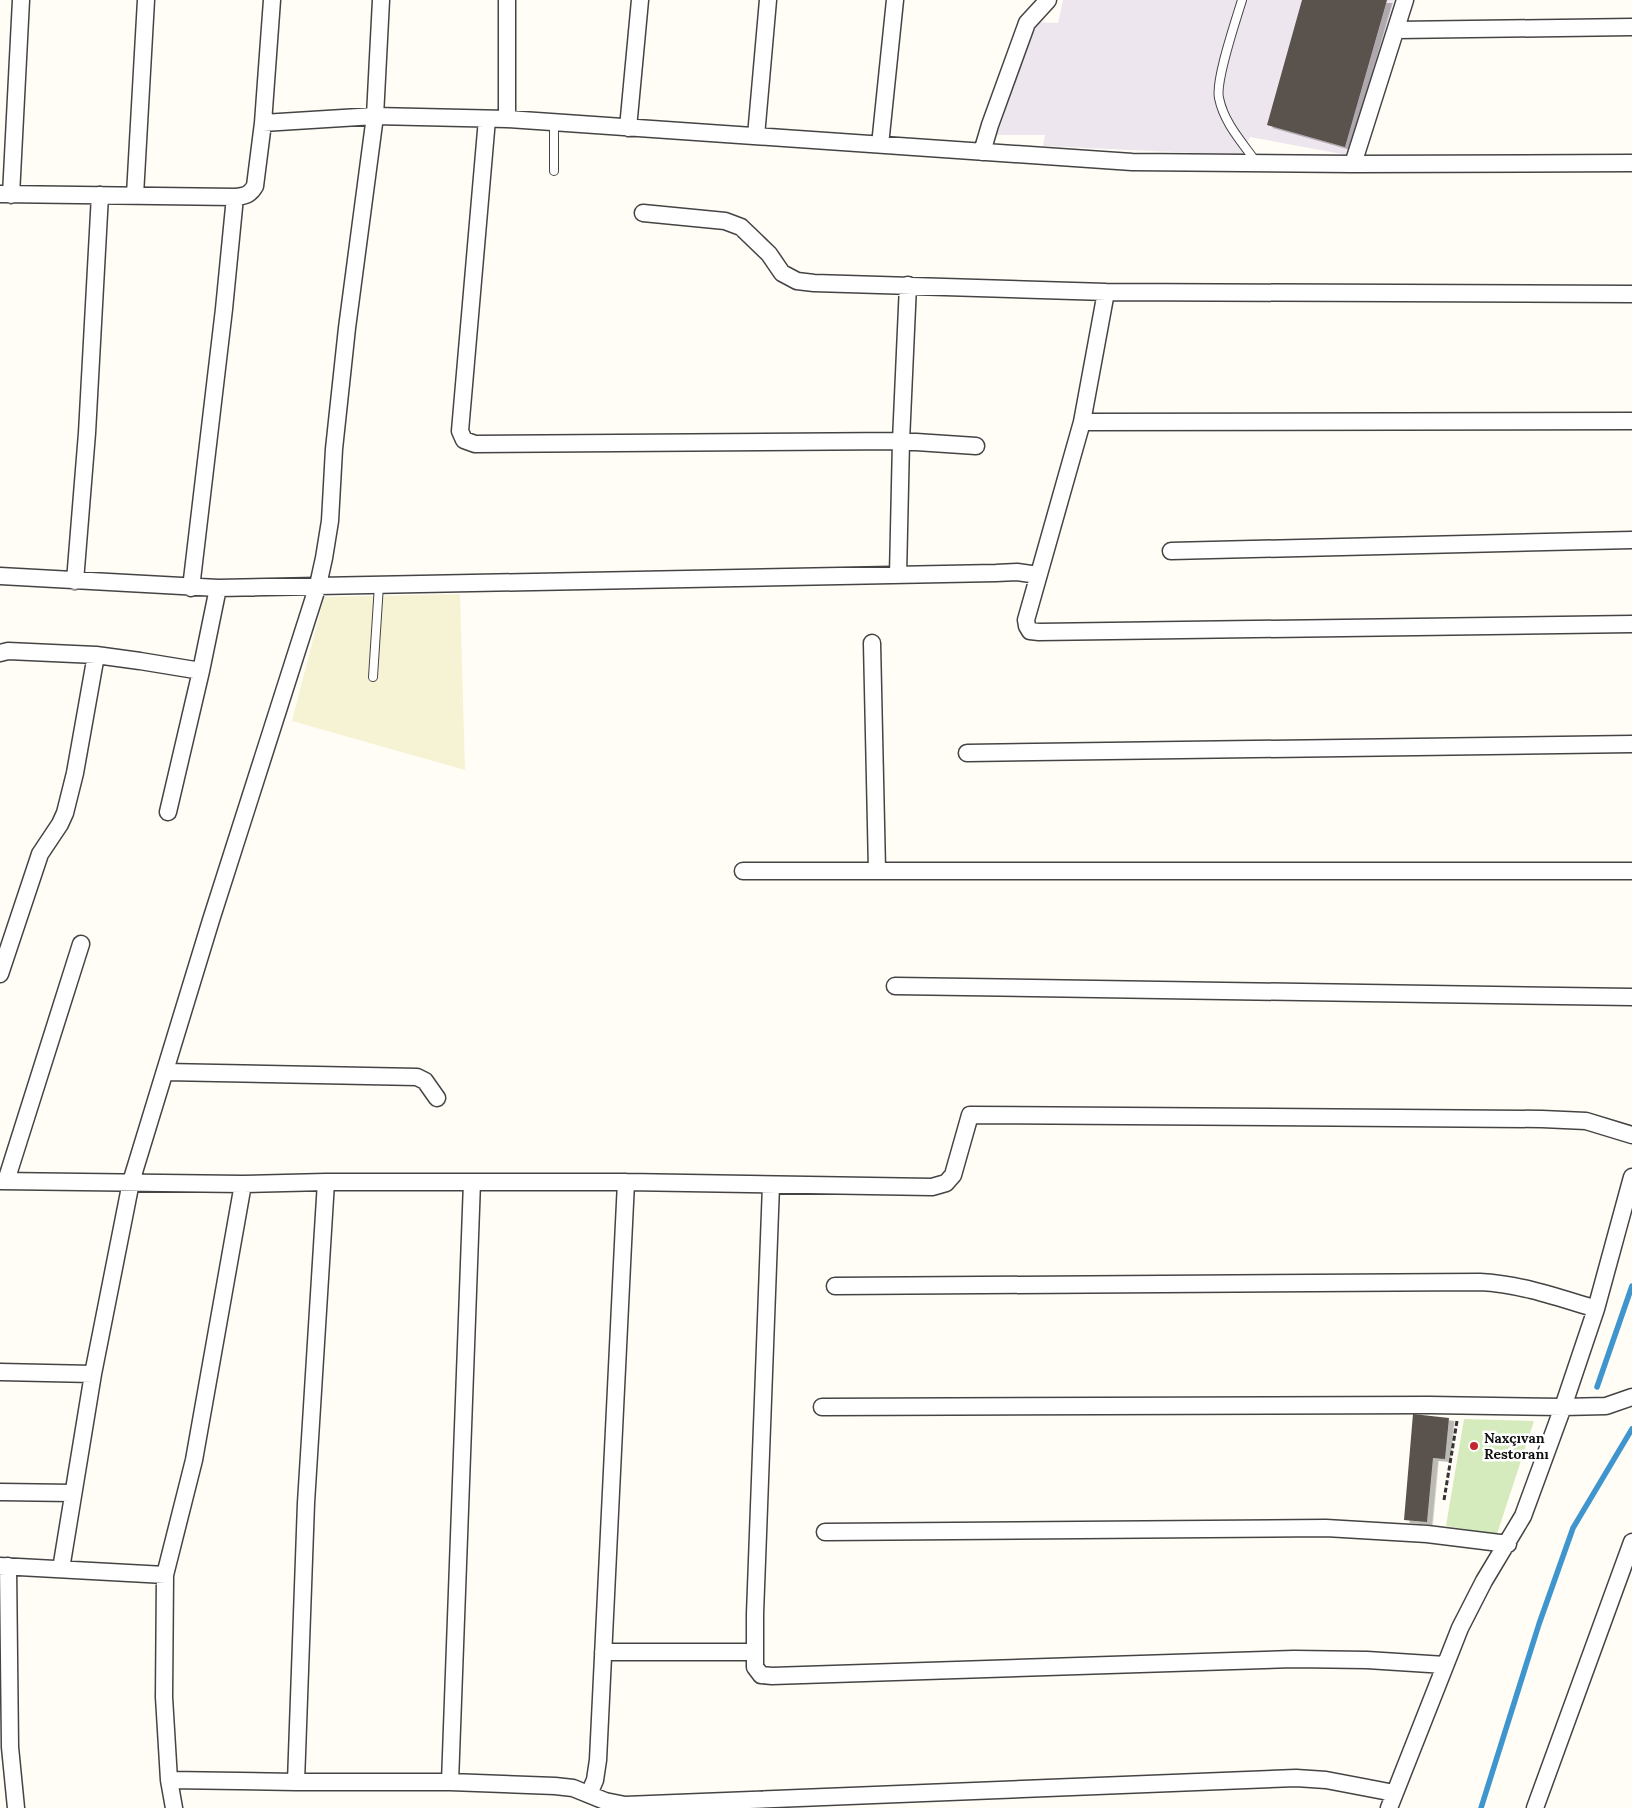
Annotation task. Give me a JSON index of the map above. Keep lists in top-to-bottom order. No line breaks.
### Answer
{"places":["Naxçıvan Restoranı"]}
